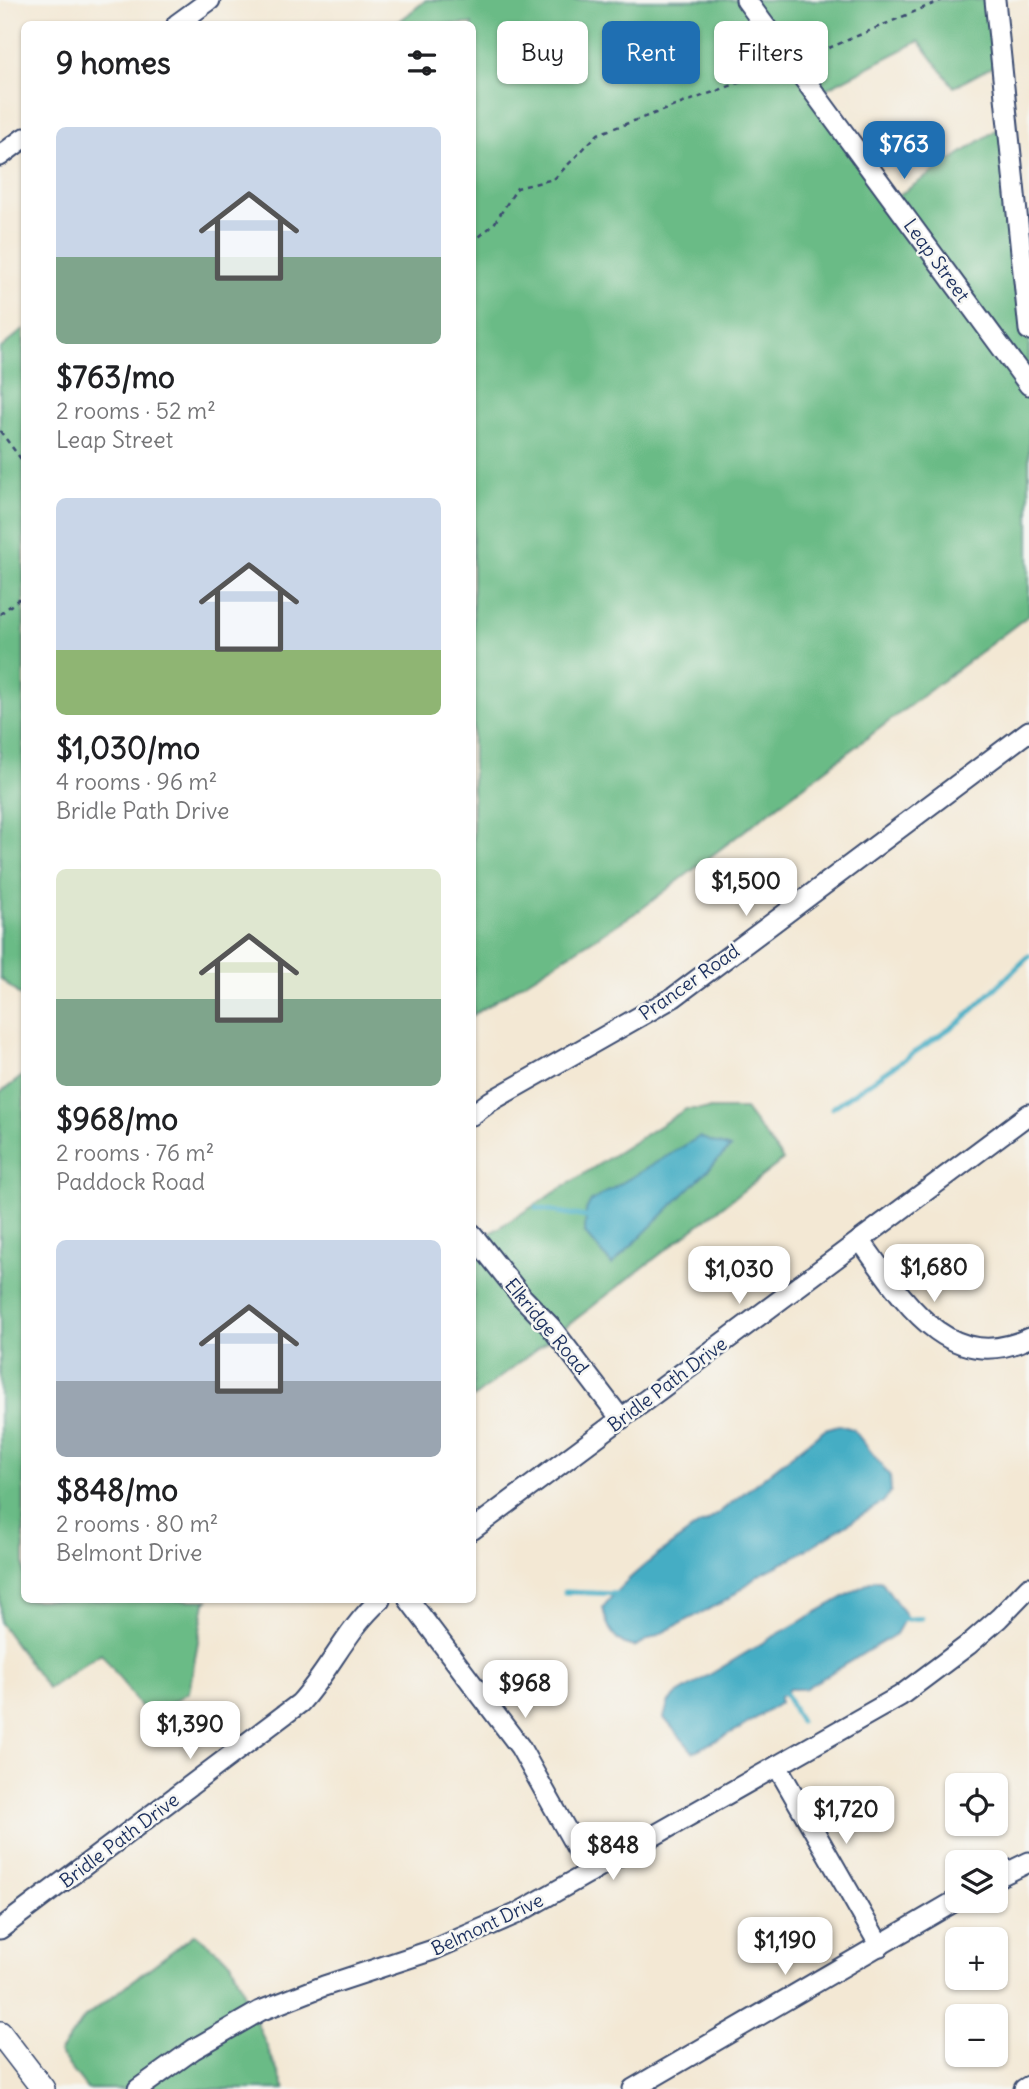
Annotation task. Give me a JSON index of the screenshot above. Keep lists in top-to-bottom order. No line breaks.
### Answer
{"streets":{"street":["Leap Street","Prancer Road","Elkridge Road","Bridle Path Drive","Belmont Drive"]},"crossings":[["Elkridge Road","Bridle Path Drive"]],"page":{"chip":["Buy","Rent","Filters"],"heading":"9 homes","list":[{"name":"$763/mo","note":"2 rooms · 52 m² · Leap Street"},{"name":"$1,030/mo","note":"4 rooms · 96 m² · Bridle Path Drive"},{"name":"$968/mo","note":"2 rooms · 76 m² · Paddock Road"},{"name":"$848/mo","note":"2 rooms · 80 m² · Belmont Drive"}],"price":["$763","$1,500","$1,680","$1,030","$968","$1,390","$1,720","$848","$1,190"],"map_buttons":["+","−"]}}
